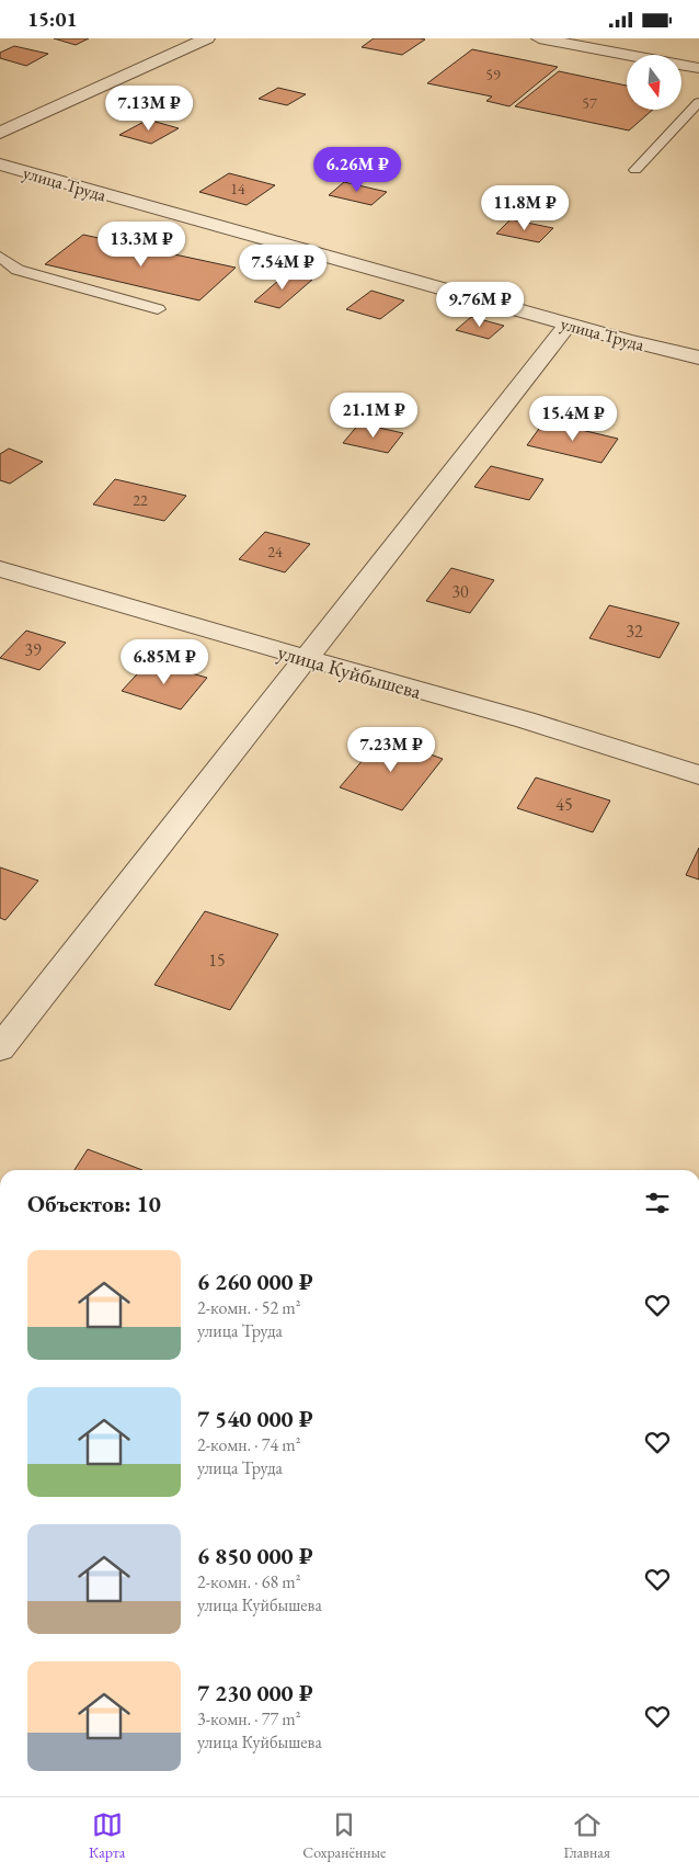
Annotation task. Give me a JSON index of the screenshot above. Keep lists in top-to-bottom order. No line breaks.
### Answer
{"streets":{"street":["улица Труда","улица Куйбышева"]},"house_numbers":["59","57","14","22","24","30","32","39","45","15"],"north":"bottom","page":{"status":"15:01","price":["7.13M ₽","6.26M ₽","11.8M ₽","13.3M ₽","7.54M ₽","9.76M ₽","21.1M ₽","15.4M ₽","6.85M ₽","7.23M ₽"],"heading":"Объектов: 10","list":[{"name":"6 260 000 ₽","note":"2-комн. · 52 m² · улица Труда"},{"name":"7 540 000 ₽","note":"2-комн. · 74 m² · улица Труда"},{"name":"6 850 000 ₽","note":"2-комн. · 68 m² · улица Куйбышева"},{"name":"7 230 000 ₽","note":"3-комн. · 77 m² · улица Куйбышева"}],"tabs":["Карта","Сохранённые","Главная"]}}
